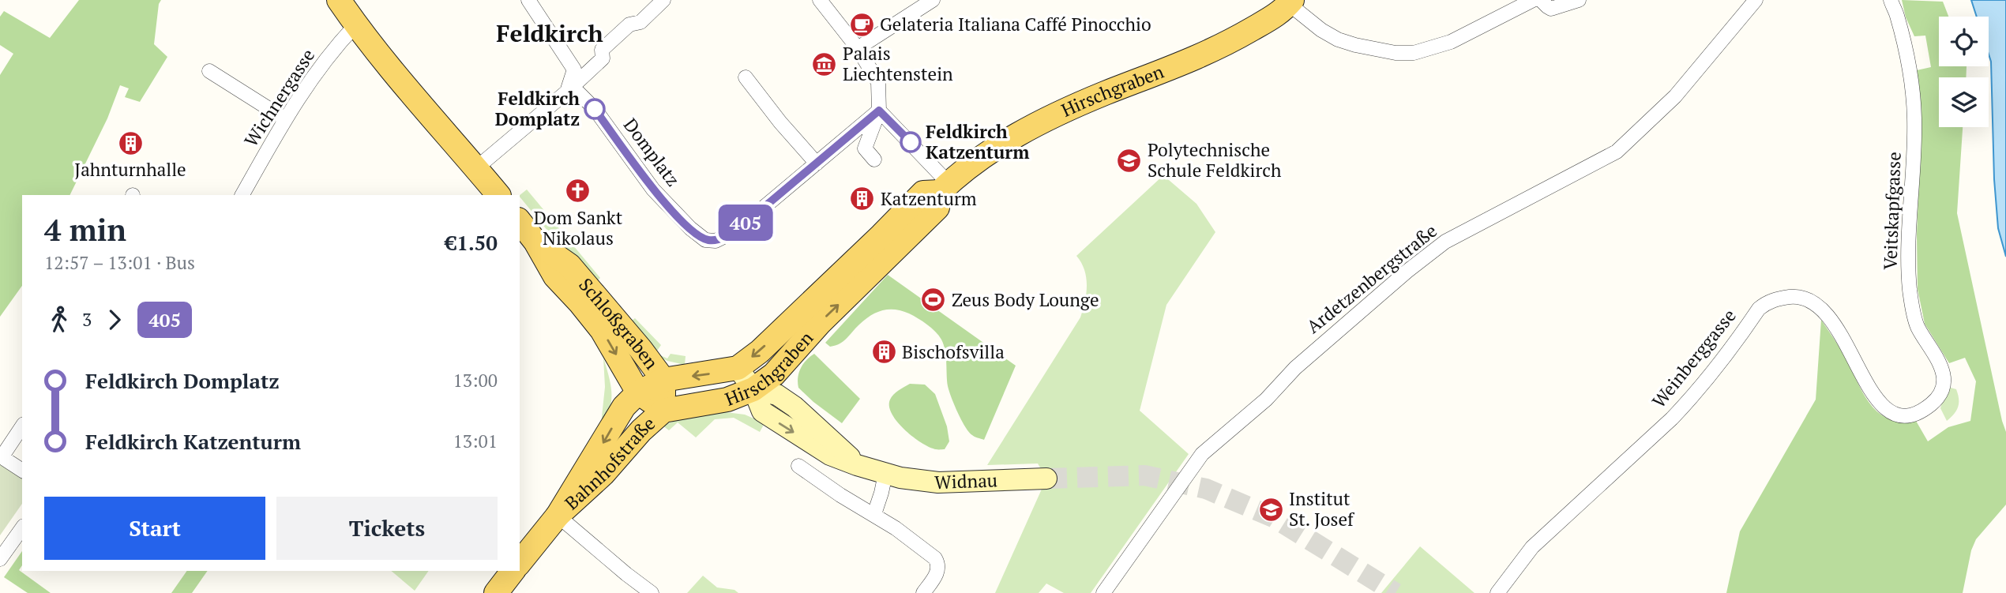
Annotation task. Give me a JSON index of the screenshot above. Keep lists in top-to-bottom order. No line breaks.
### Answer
{"streets":{"main road":["Hirschgraben","Schloßgraben","Bahnhofstraße","Widnau"],"street":["Wichnergasse","Domplatz","Veitskapfgasse","Ardetzenbergstraße","Weinberggasse"]},"crossings":[["Hirschgraben","Schloßgraben"],["Hirschgraben","Bahnhofstraße"],["Hirschgraben","Widnau"],["Veitskapfgasse","Weinberggasse"],["Schloßgraben","Bahnhofstraße"]],"districts":["Feldkirch"],"places":{"cafe":["Gelateria Italiana Caffé Pinocchio"],"museum":["Palais Liechtenstein"],"other":["Feldkirch Domplatz","Feldkirch Katzenturm"],"building":["Jahnturnhalle","Katzenturm","Bischofsvilla"],"school or university":["Polytechnische Schule Feldkirch","Institut St. Josef"],"church":["Dom Sankt Nikolaus"],"sports":["Zeus Body Lounge"]},"lines":["bus line 405"],"page":{"on_map":"405","heading":["4 min","12:57 – 13:01 · Bus","€1.50"],"legs":["3","405"],"list":[{"name":"Feldkirch Domplatz","value":"13:00"},{"name":"Feldkirch Katzenturm","value":"13:01"}],"buttons":["Start","Tickets"]}}
